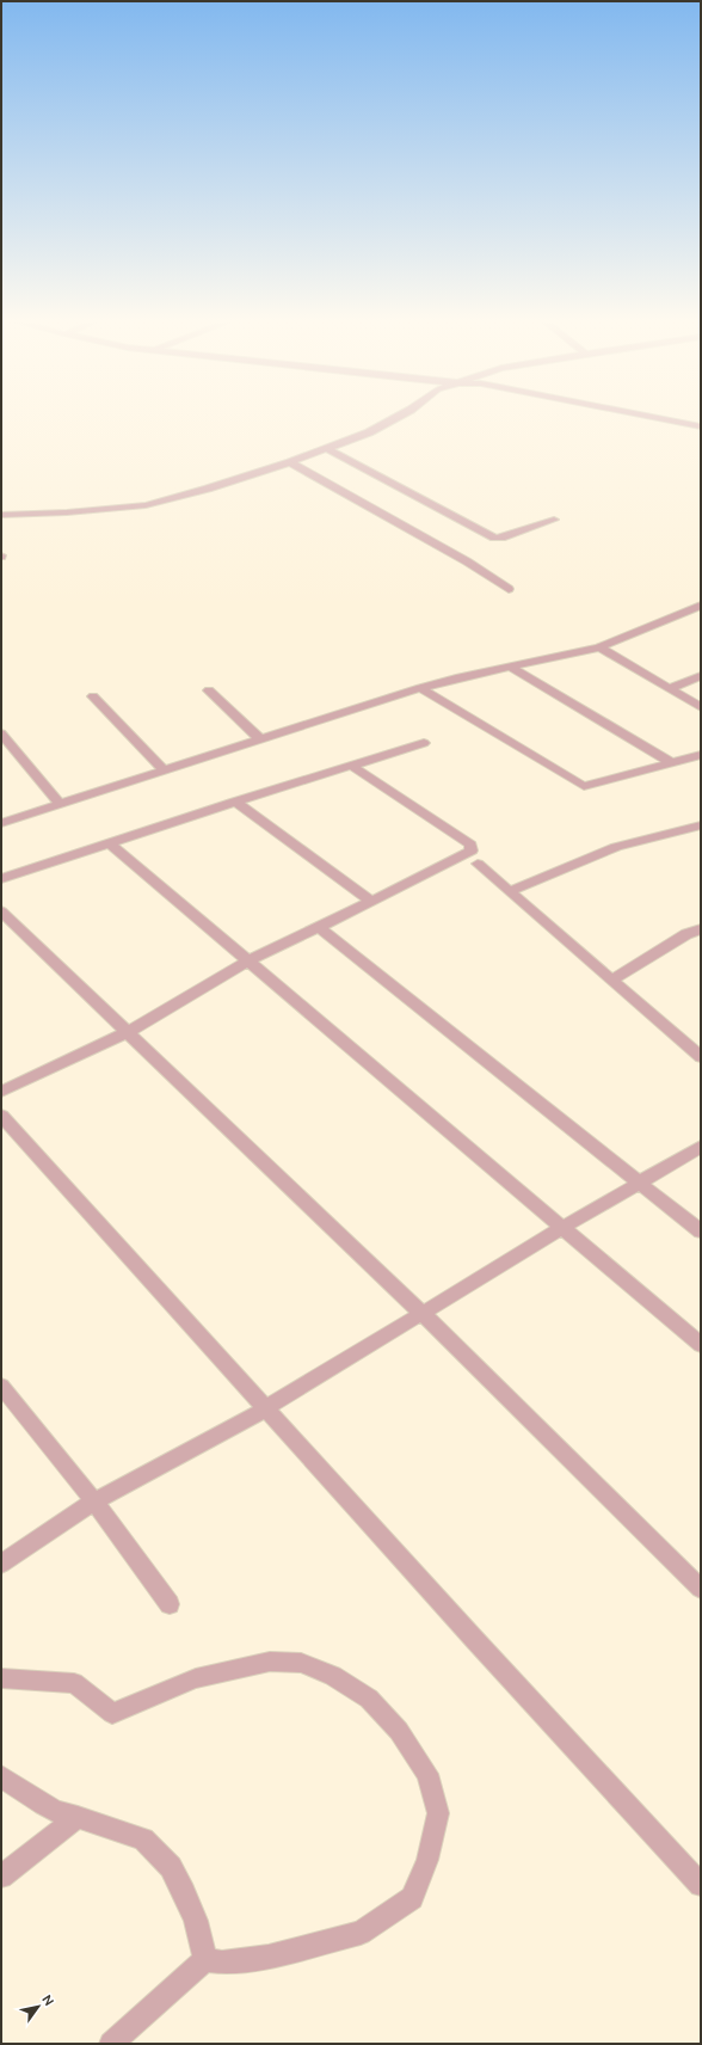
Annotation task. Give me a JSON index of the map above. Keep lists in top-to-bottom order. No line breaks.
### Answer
{"north":"top right"}
